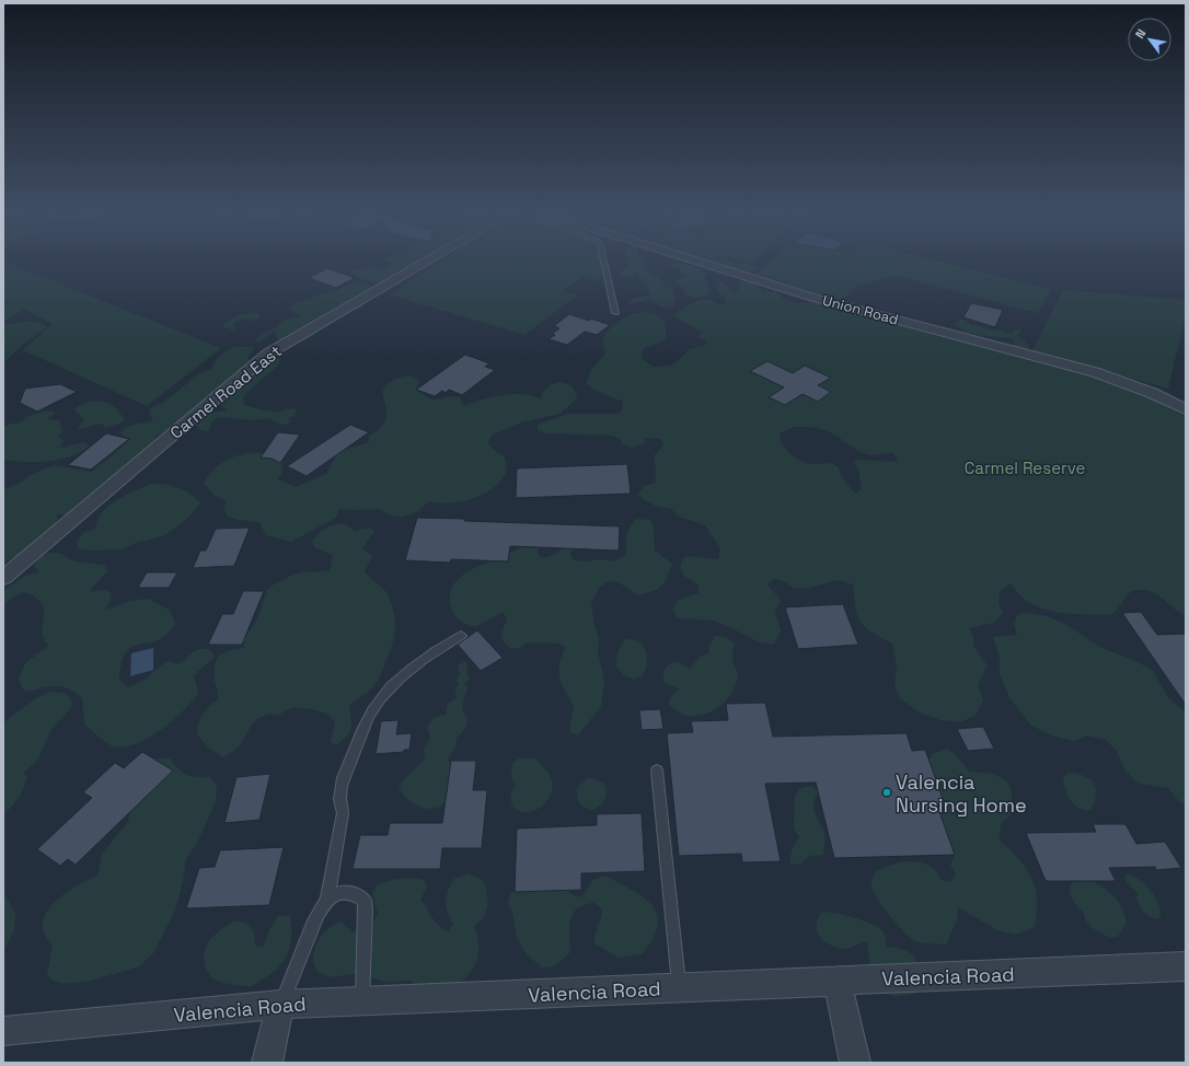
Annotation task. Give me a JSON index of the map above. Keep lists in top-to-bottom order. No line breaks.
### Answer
{"streets":{"street":["Union Road","Carmel Road East","Valencia Road"]},"parks":["Carmel Reserve"],"places":["Valencia Nursing Home"],"north":"top left"}
